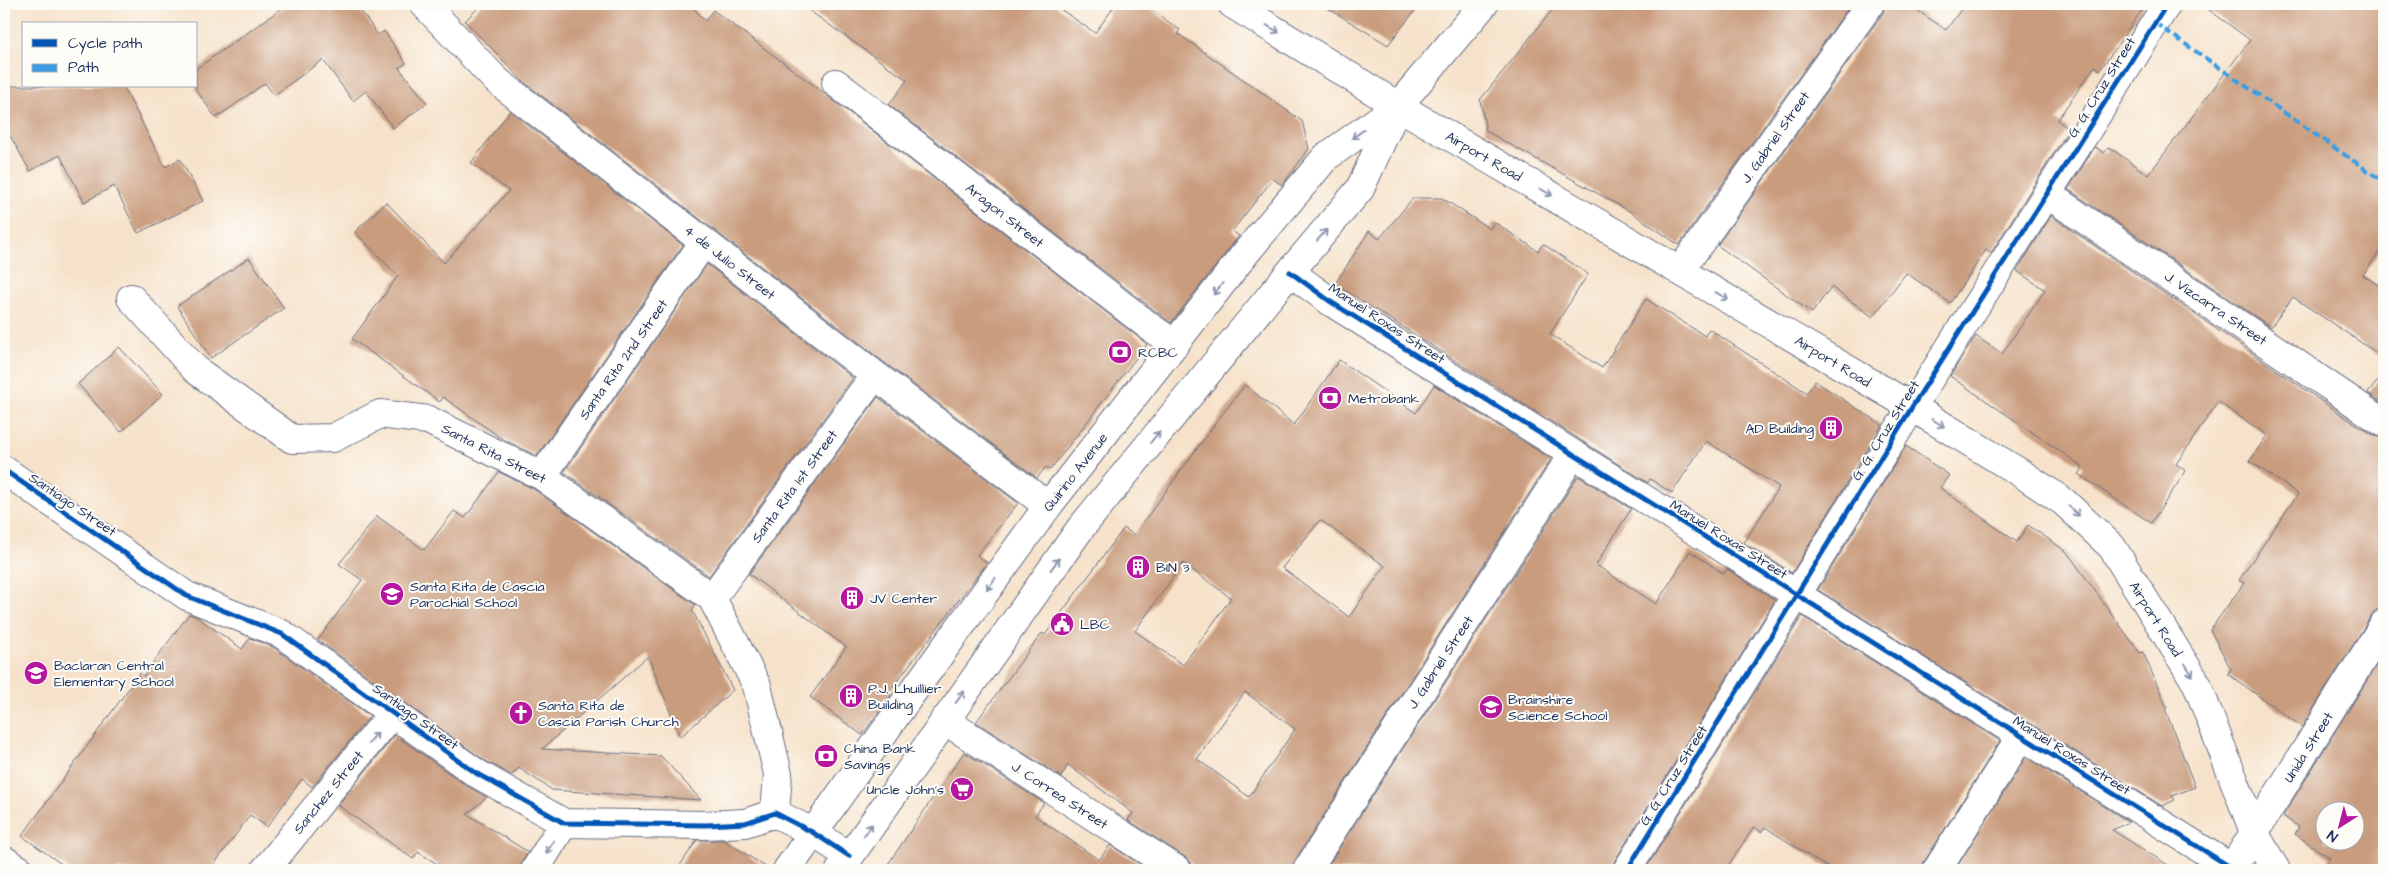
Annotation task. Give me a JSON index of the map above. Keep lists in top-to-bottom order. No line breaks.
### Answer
{"streets":{"street":["G. G. Cruz Street","J. Gabriel Street","Airport Road","Aragon Street","4 de Julio Street","J. Vizcarra Street","Manuel Roxas Street","Santa Rita 2nd Street","Santa Rita Street","Quirino Avenue","Santa Rita 1st Street","Santiago Street","Unida Street","Sanchez Street","J. Correa Street"]},"crossings":[["G. G. Cruz Street","Airport Road"],["G. G. Cruz Street","J. Vizcarra Street"],["G. G. Cruz Street","Manuel Roxas Street"],["J. Gabriel Street","Airport Road"],["J. Gabriel Street","Manuel Roxas Street"],["Airport Road","Quirino Avenue"],["Airport Road","Unida Street"],["Aragon Street","Quirino Avenue"],["4 de Julio Street","Santa Rita 2nd Street"],["4 de Julio Street","Quirino Avenue"],["4 de Julio Street","Santa Rita 1st Street"],["Manuel Roxas Street","Quirino Avenue"],["Manuel Roxas Street","Unida Street"],["Santa Rita 2nd Street","Santa Rita Street"],["Santa Rita Street","Santa Rita 1st Street"],["Santa Rita Street","Santiago Street"],["Quirino Avenue","J. Correa Street"],["Santiago Street","Sanchez Street"]],"one_way":["Airport Road","Sanchez Street"],"places":{"bank":["RCBC","Metrobank","China Bank Savings"],"building":["AD Building","BIN 3","JV Center","P.J. Lhuillier Building"],"school or university":["Santa Rita de Cascia Parochial School","Baclaran Central Elementary School","Brainshire Science School"],"public building":["LBC"],"church":["Santa Rita de Cascia Parish Church"],"supermarket":["Uncle John's"]},"legend":["Cycle path","Path"],"north":"bottom left"}
